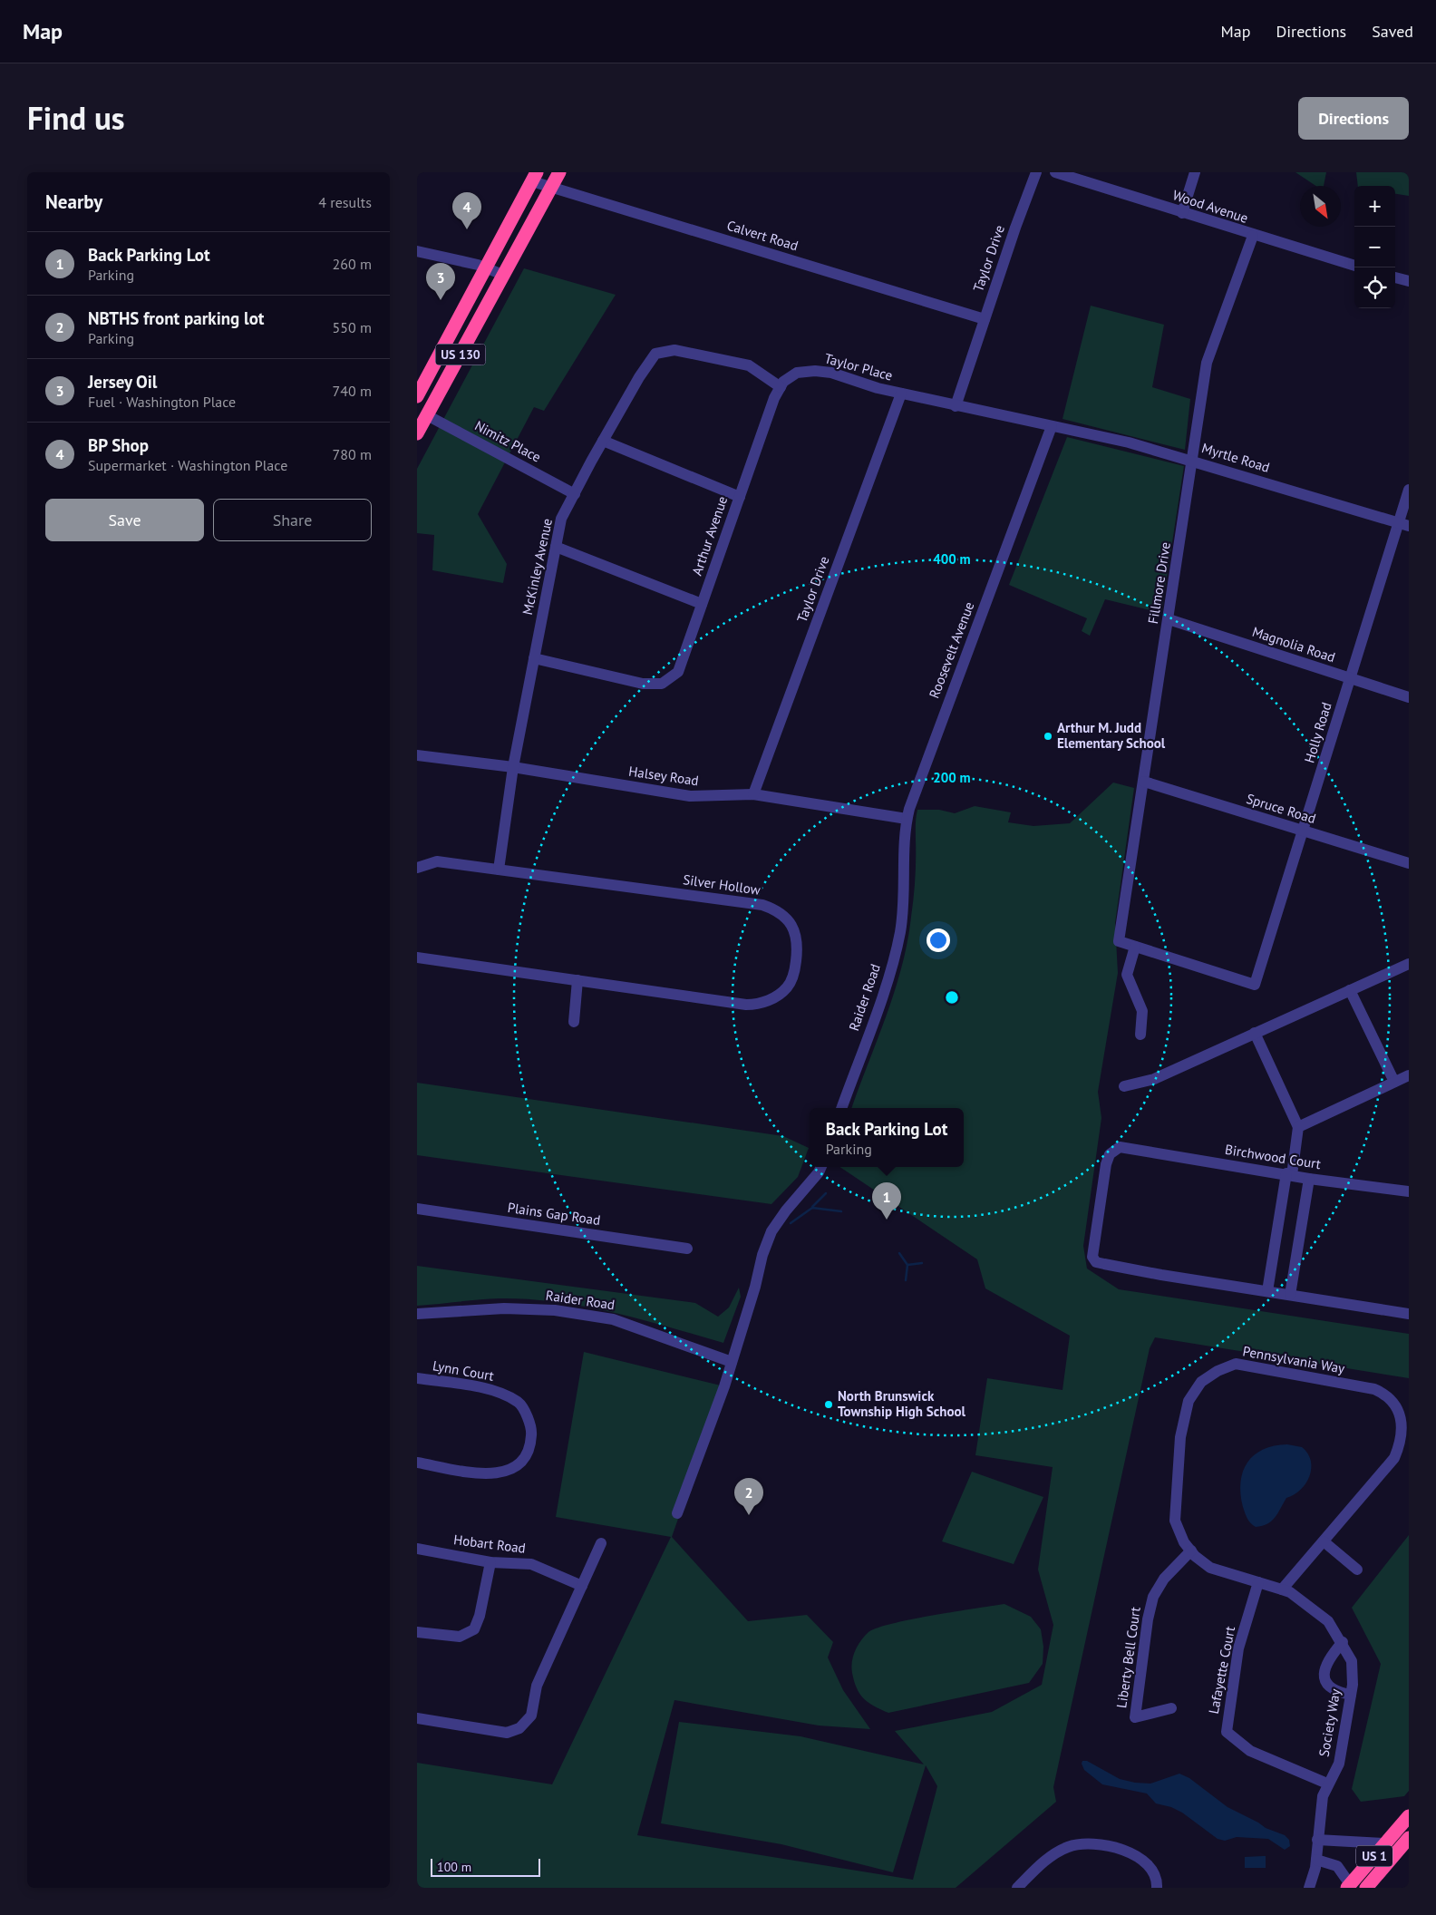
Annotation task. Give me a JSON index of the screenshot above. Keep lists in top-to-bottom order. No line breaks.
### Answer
{"streets":{"highway":["US 130","US 1"],"street":["Wood Avenue","Calvert Road","Taylor Drive","Taylor Place","Nimitz Place","Myrtle Road","Arthur Avenue","McKinley Avenue","Fillmore Drive","Magnolia Road","Roosevelt Avenue","Holly Road","Halsey Road","Spruce Road","Silver Hollow","Raider Road","Birchwood Court","Plains Gap Road","Pennsylvania Way","Lynn Court","Hobart Road","Liberty Bell Court","Lafayette Court","Society Way"]},"crossings":[["Wood Avenue","Fillmore Drive"],["Calvert Road","Taylor Drive"],["Calvert Road","US 130"],["Taylor Drive","Taylor Place"],["Taylor Drive","Halsey Road"],["US 130","Nimitz Place"],["Taylor Place","Myrtle Road"],["Taylor Place","Arthur Avenue"],["Taylor Place","McKinley Avenue"],["Taylor Place","Roosevelt Avenue"],["Nimitz Place","McKinley Avenue"],["Myrtle Road","Fillmore Drive"],["Myrtle Road","Roosevelt Avenue"],["Myrtle Road","Holly Road"],["Arthur Avenue","McKinley Avenue"],["McKinley Avenue","Halsey Road"],["McKinley Avenue","Silver Hollow"],["Fillmore Drive","Magnolia Road"],["Fillmore Drive","Holly Road"],["Fillmore Drive","Spruce Road"],["Magnolia Road","Holly Road"],["Roosevelt Avenue","Halsey Road"],["Roosevelt Avenue","Raider Road"],["Holly Road","Spruce Road"],["Pennsylvania Way","Liberty Bell Court"],["Pennsylvania Way","Lafayette Court"],["Pennsylvania Way","Society Way"],["Lafayette Court","Society Way"]],"places":["Arthur M. Judd Elementary School","North Brunswick Township High School"],"scale_bar":"100 m","north":"bottom right","page":{"header":"Map","nav":["Map","Directions","Saved"],"title":"Find us","buttons":["Directions",["Save","Share"]],"heading":["Nearby","4 results"],"map_buttons":["+","−"],"pins":["4","3","1","2"],"list":[{"mark":"1","name":"Back Parking Lot","note":"Parking","value":"260 m"},{"mark":"2","name":"NBTHS front parking lot","note":"Parking","value":"550 m"},{"mark":"3","name":"Jersey Oil","note":"Fuel · Washington Place","value":"740 m"},{"mark":"4","name":"BP Shop","note":"Supermarket · Washington Place","value":"780 m"}],"popup":["Back Parking Lot","Parking"],"scale":"100 m"},"rings":["400 m","200 m"]}
